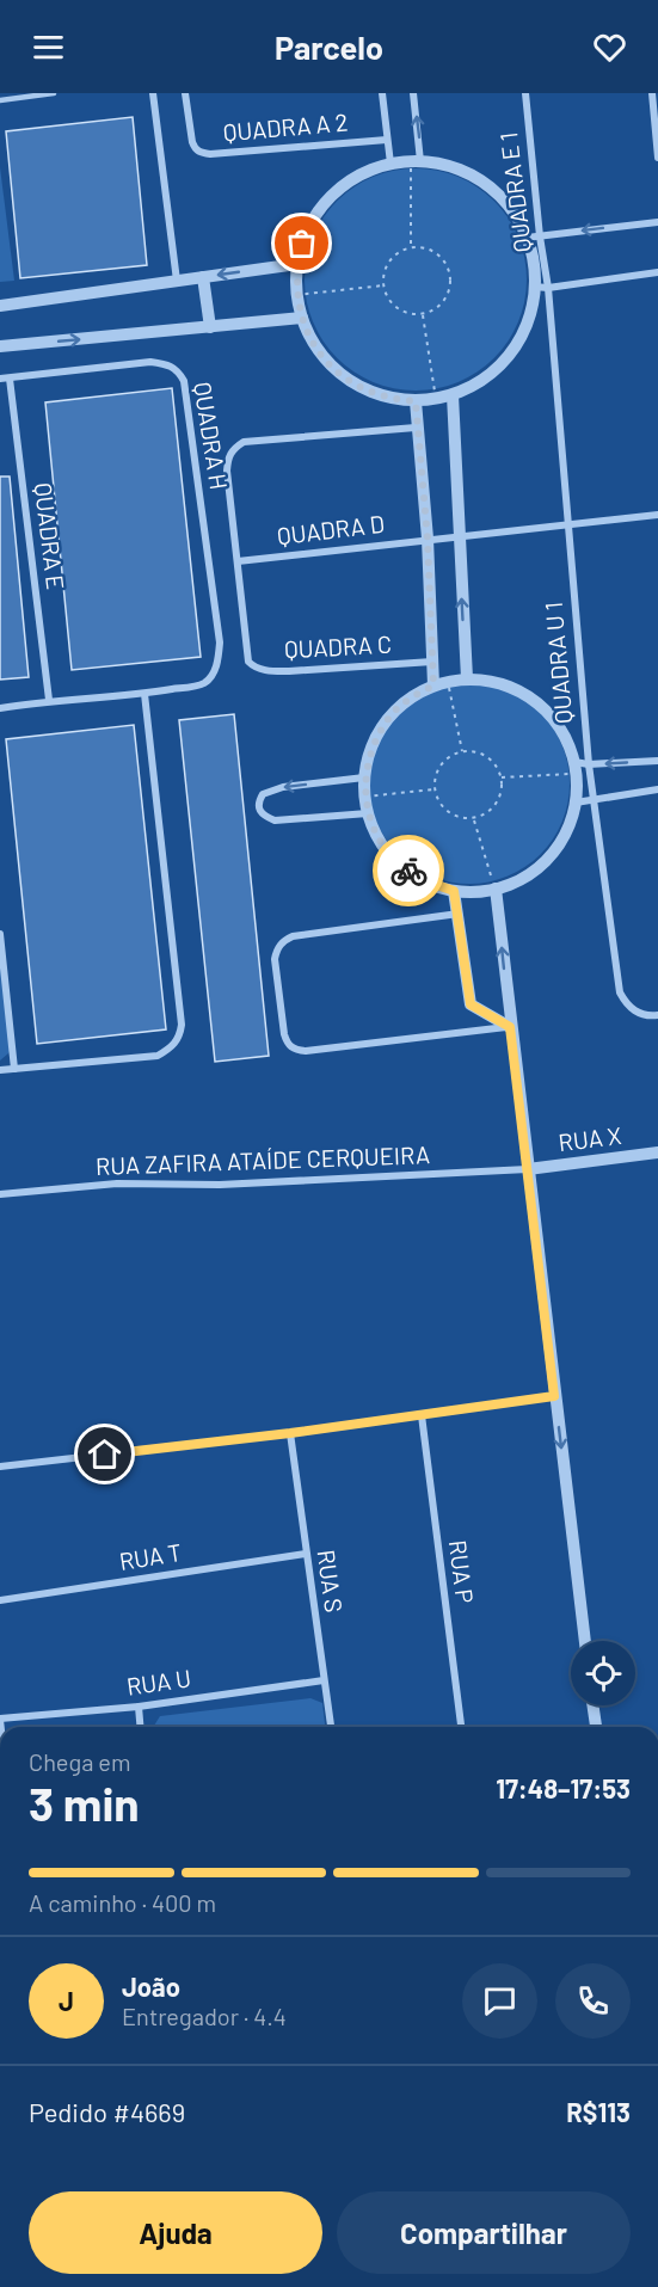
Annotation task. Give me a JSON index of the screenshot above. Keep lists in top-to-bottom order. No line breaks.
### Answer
{"streets":{"street":["QUADRA A 2","QUADRA E 1","QUADRA H","QUADRA D","QUADRA E","QUADRA C","QUADRA U 1","RUA X","RUA ZAFIRA ATAÍDE CERQUEIRA","RUA T","RUA P","RUA S","RUA U"]},"crossings":[["QUADRA E 1","QUADRA U 1"],["QUADRA H","QUADRA E"],["QUADRA D","QUADRA C"],["QUADRA D","QUADRA U 1"],["RUA X","RUA ZAFIRA ATAÍDE CERQUEIRA"],["RUA T","RUA S"],["RUA S","RUA U"]],"page":{"header":"Parcelo","heading":["3 min","Chega em","17:48–17:53"],"panel":["João","Entregador · 4.4","Pedido #4669","R$113"],"bar":"A caminho · 400 m","round":"J","buttons":["Ajuda","Compartilhar"]}}
